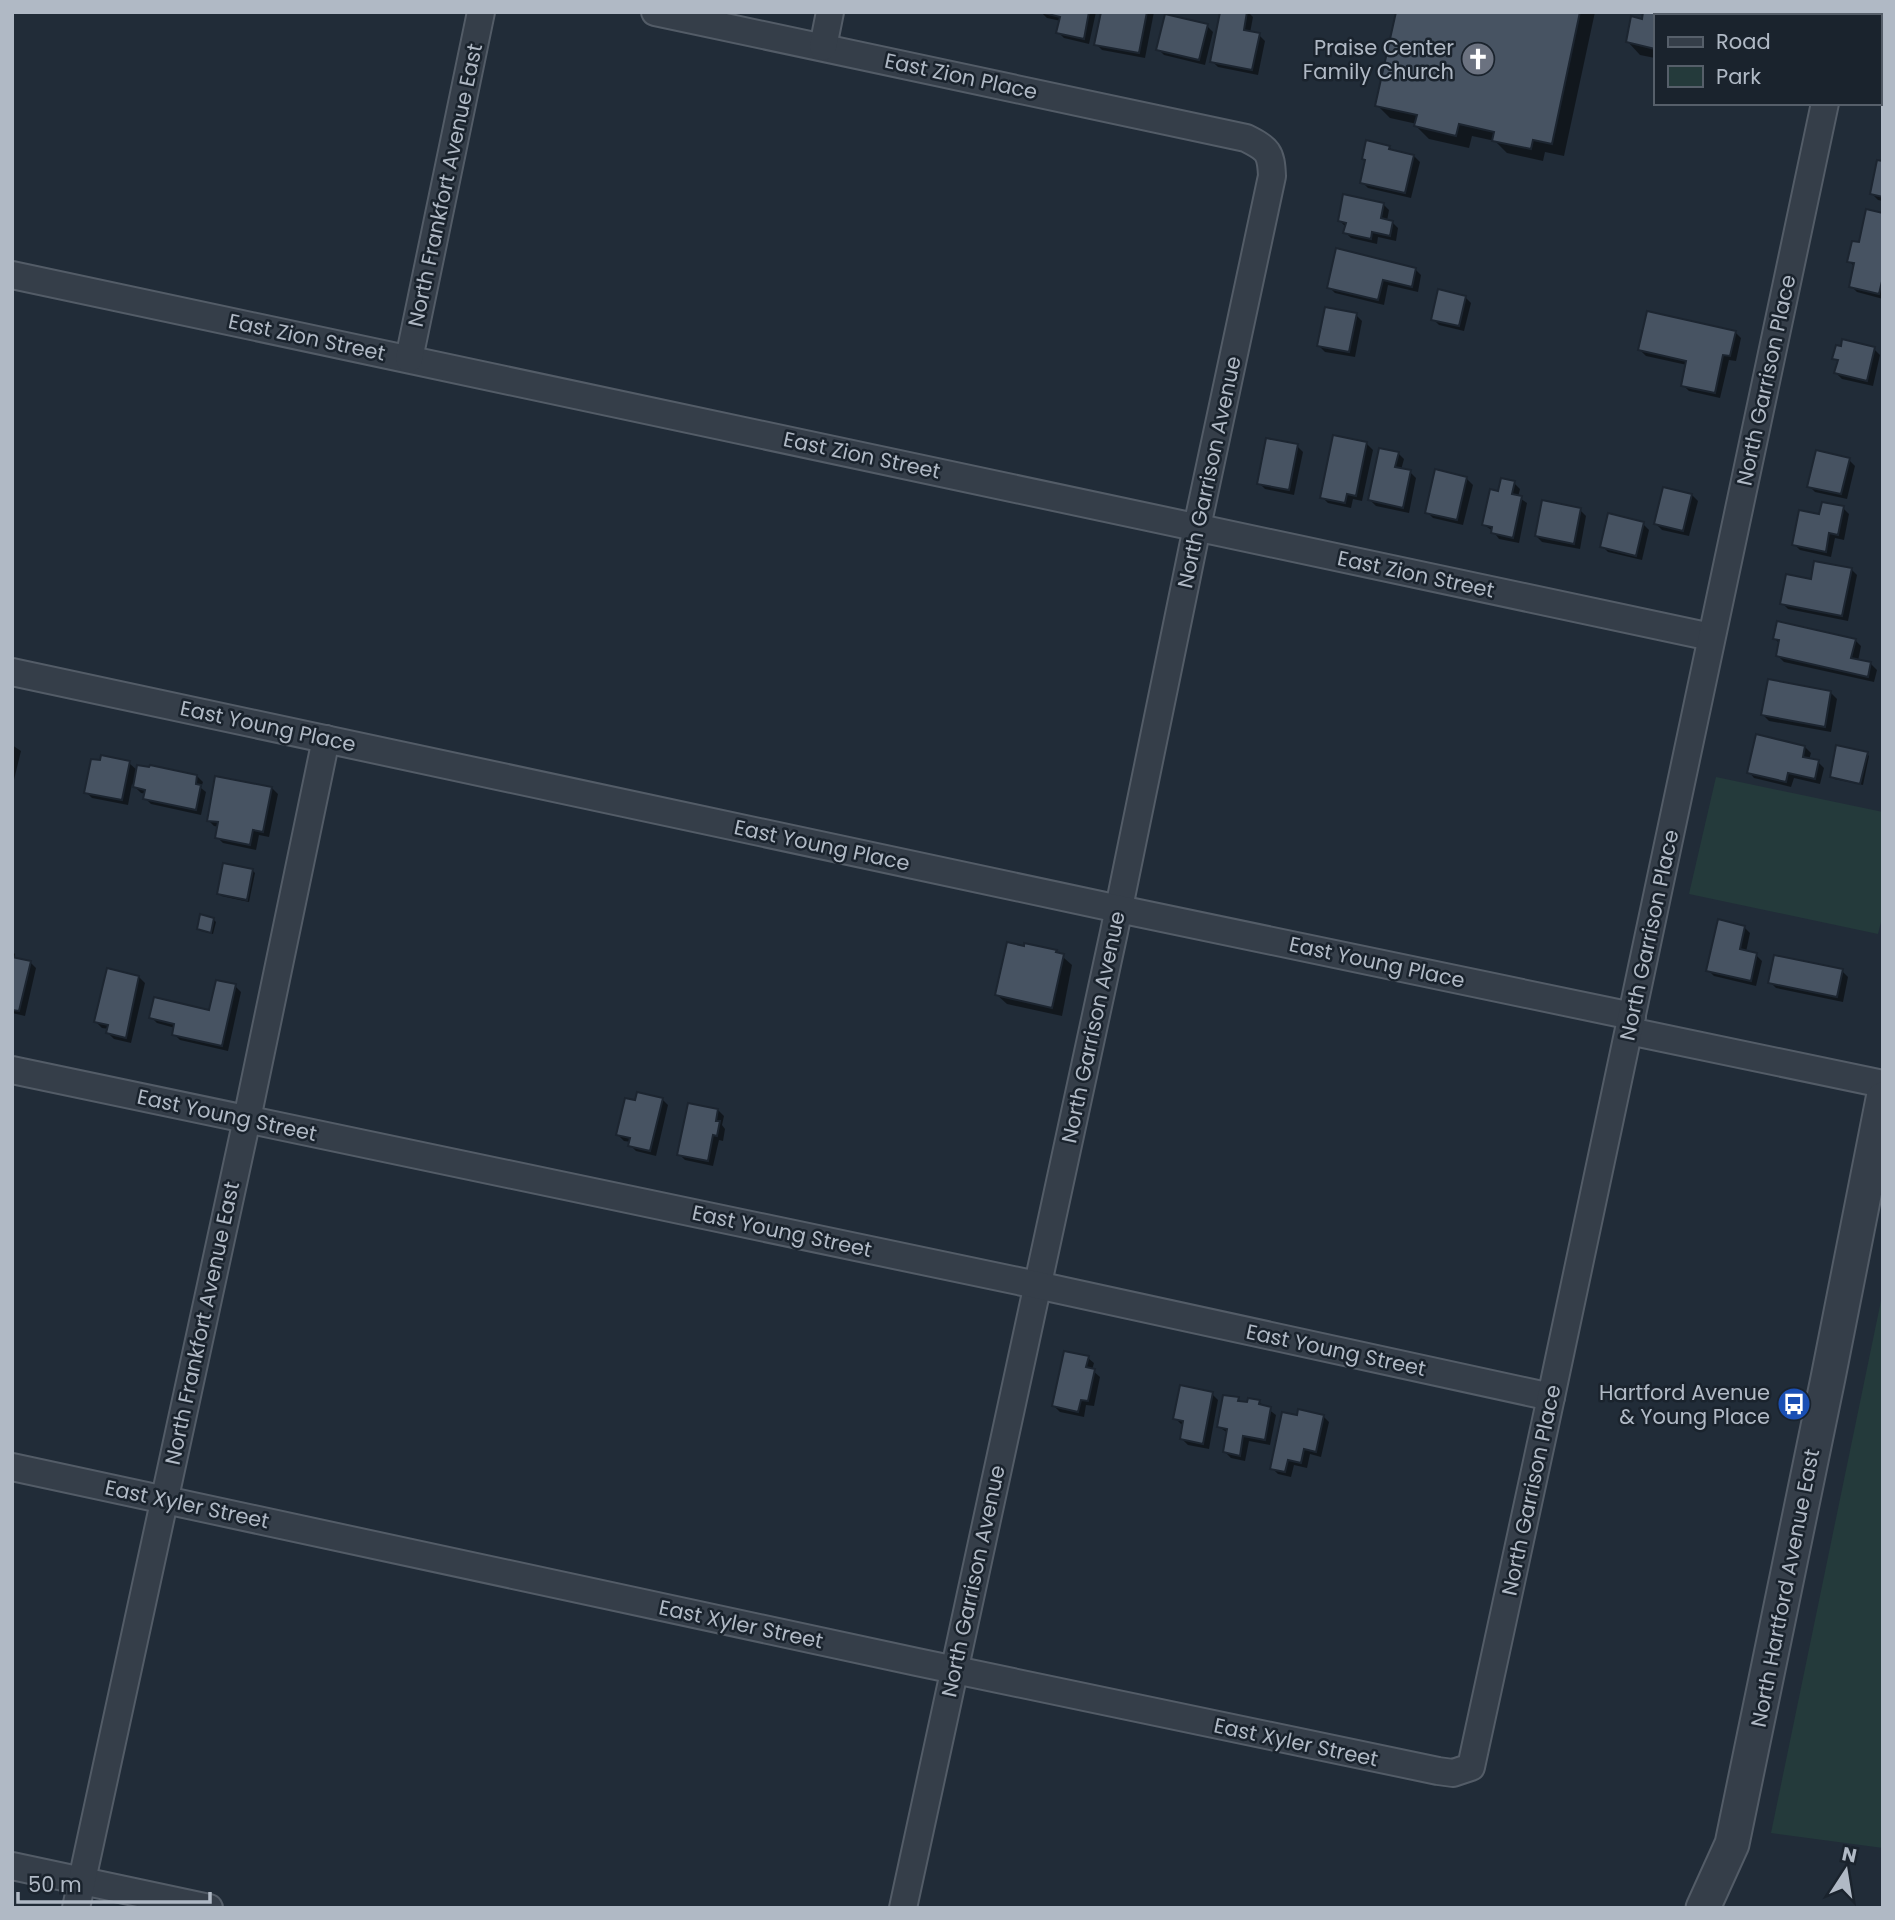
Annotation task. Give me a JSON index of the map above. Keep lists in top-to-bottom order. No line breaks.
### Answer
{"streets":{"street":["East Zion Place","North Frankfort Avenue East","East Zion Street","North Garrison Place","North Garrison Avenue","East Young Place","East Young Street","East Xyler Street","North Hartford Avenue East"]},"crossings":[["East Zion Place","North Garrison Avenue"],["North Frankfort Avenue East","East Zion Street"],["North Frankfort Avenue East","East Young Place"],["North Frankfort Avenue East","East Young Street"],["North Frankfort Avenue East","East Xyler Street"],["East Zion Street","North Garrison Place"],["East Zion Street","North Garrison Avenue"],["North Garrison Place","East Young Place"],["North Garrison Place","East Young Street"],["North Garrison Place","East Xyler Street"],["North Garrison Avenue","East Young Place"],["North Garrison Avenue","East Young Street"],["North Garrison Avenue","East Xyler Street"]],"places":{"church":["Praise Center Family Church"],"bus stop":["Hartford Avenue & Young Place"]},"legend":["Road","Park"],"scale_bar":"50 m","north":"top"}
